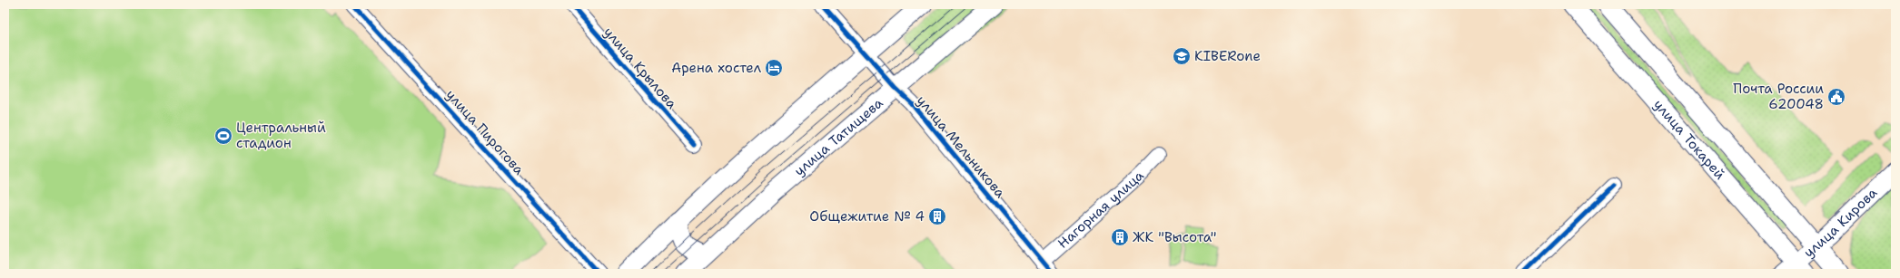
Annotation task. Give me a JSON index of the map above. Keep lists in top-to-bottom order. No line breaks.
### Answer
{"streets":{"main road":["улица Татищева","улица Токарей","улица Кирова"],"street":["улица Крылова","улица Пирогова","улица Мельникова","Нагорная улица"]},"crossings":[["улица Татищева","улица Мельникова"],["улица Токарей","улица Кирова"],["улица Мельникова","Нагорная улица"]],"places":{"school or university":["KIBERone"],"hotel":["Арена хостел"],"public building":["Почта России 620048"],"sports":["Центральный стадион"],"building":["Общежитие № 4","ЖК \"Высота\""]}}
